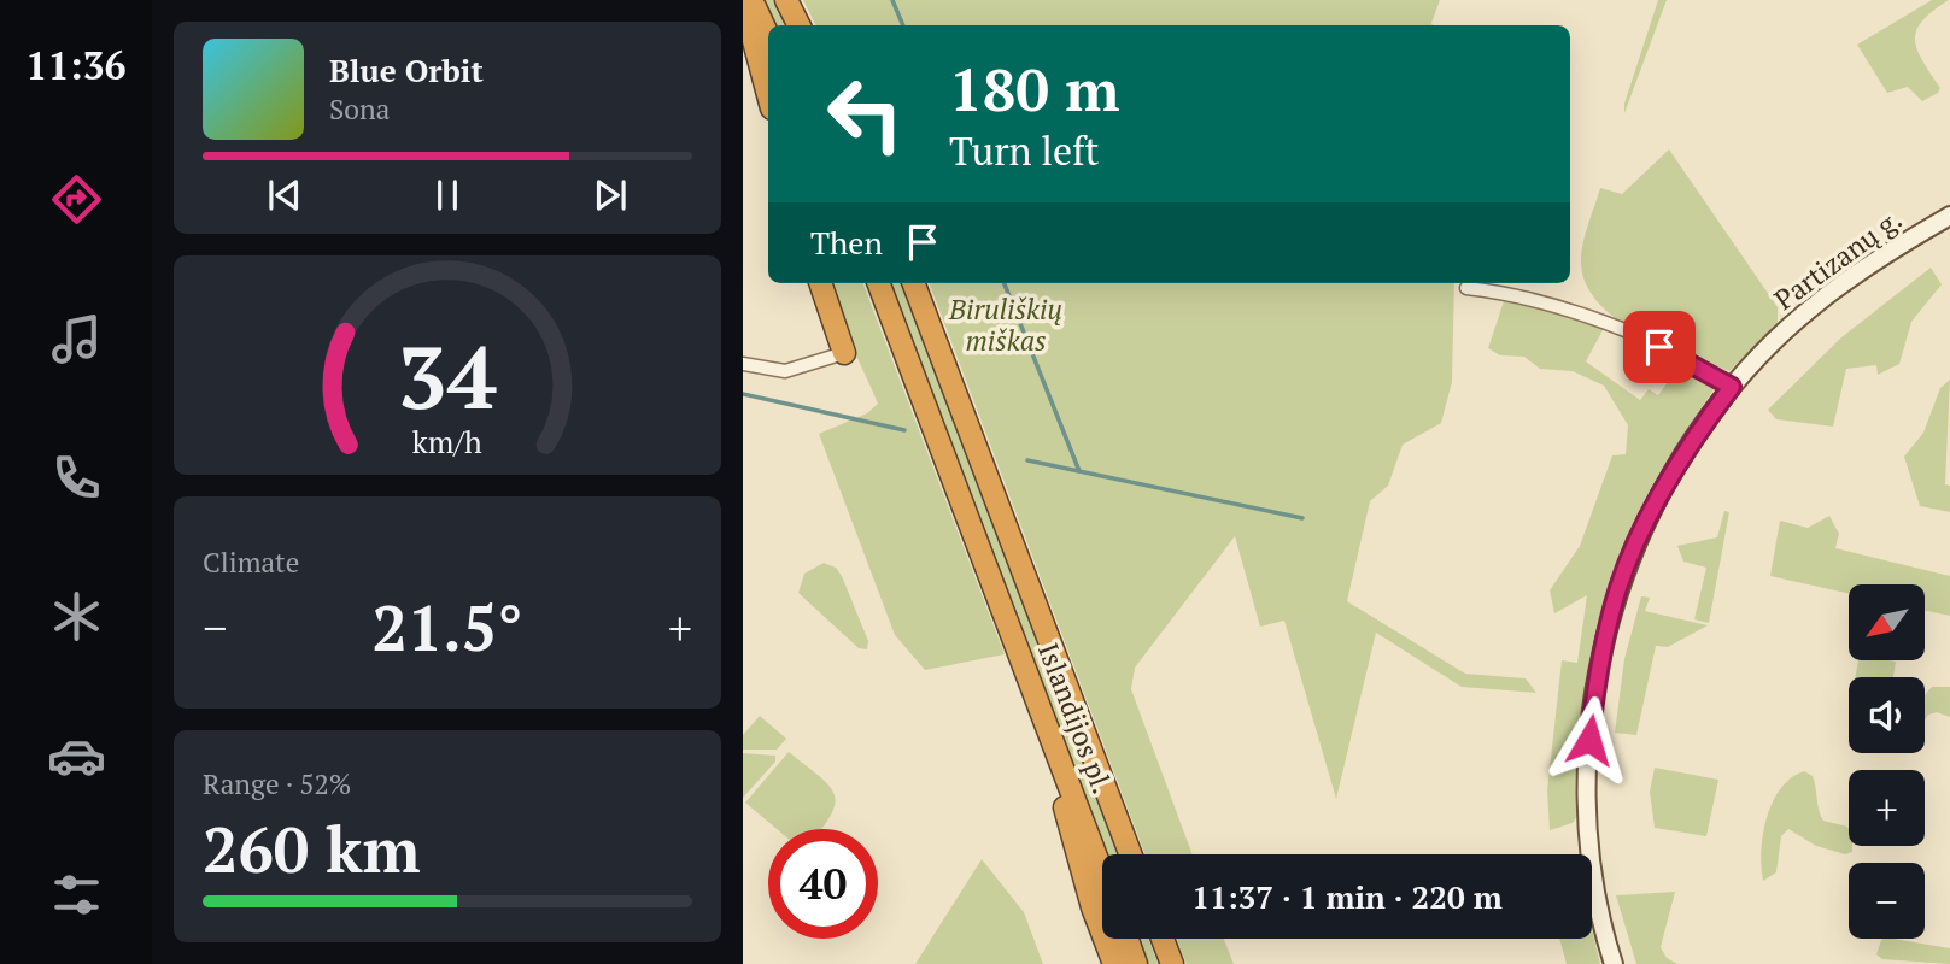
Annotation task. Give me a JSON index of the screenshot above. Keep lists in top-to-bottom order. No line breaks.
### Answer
{"streets":{"highway":["Islandijos pl."],"street":["Partizanų g."]},"parks":["Biruliškių miškas"],"north":"bottom left","page":{"tabs":"11:36","turn":["180 m","Turn left"],"song":["Blue Orbit","Sona"],"then":"Then","tile":["Climate",["Range · 52%","260 km"]],"map_buttons":["+","−"],"heat":["−","21.5°","+"],"limit":"40","trip":"11:37 · 1 min · 220 m","gauge":["34","km/h"]}}
